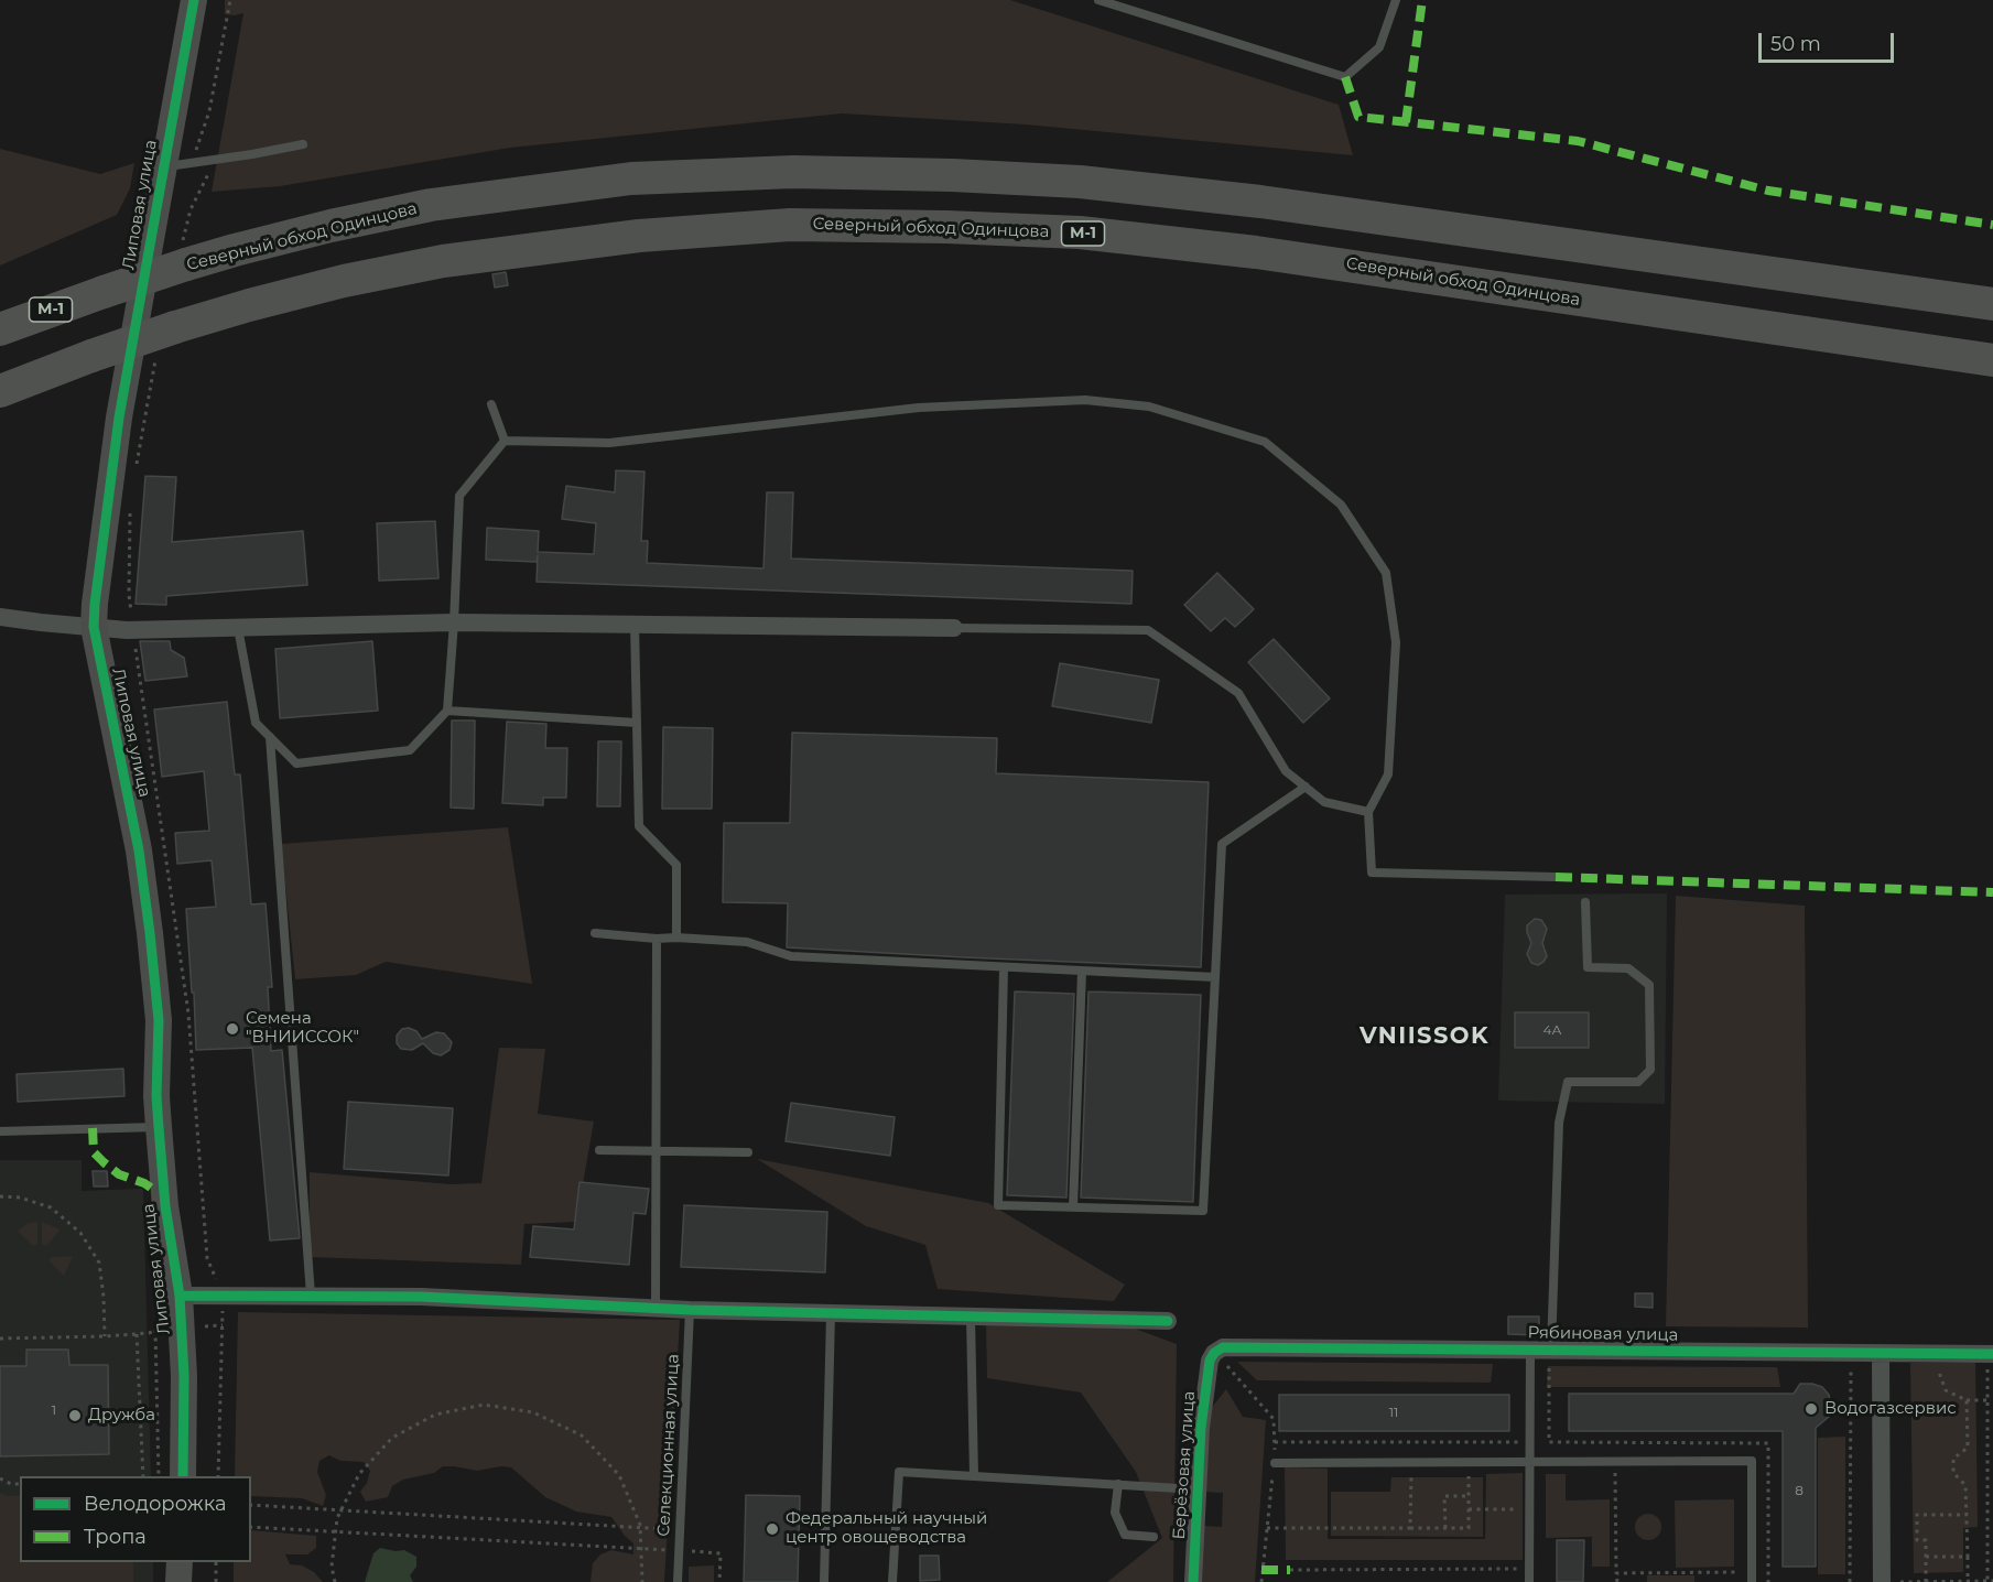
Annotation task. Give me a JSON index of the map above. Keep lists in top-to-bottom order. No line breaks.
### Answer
{"streets":{"highway":["Северный обход Одинцова","М-1"],"street":["Липовая улица","Рябиновая улица","Берёзовая улица"],"lane":["Селекционная улица"]},"crossings":[["Рябиновая улица","Берёзовая улица"]],"districts":["VNIISSOK"],"places":["Семена \"ВНИИССОК\"","Водогазсервис","Дружба","Федеральный научный центр овощеводства"],"house_numbers":["4А","1","11","8"],"legend":["Велодорожка","Тропа"],"scale_bar":"50 m"}
